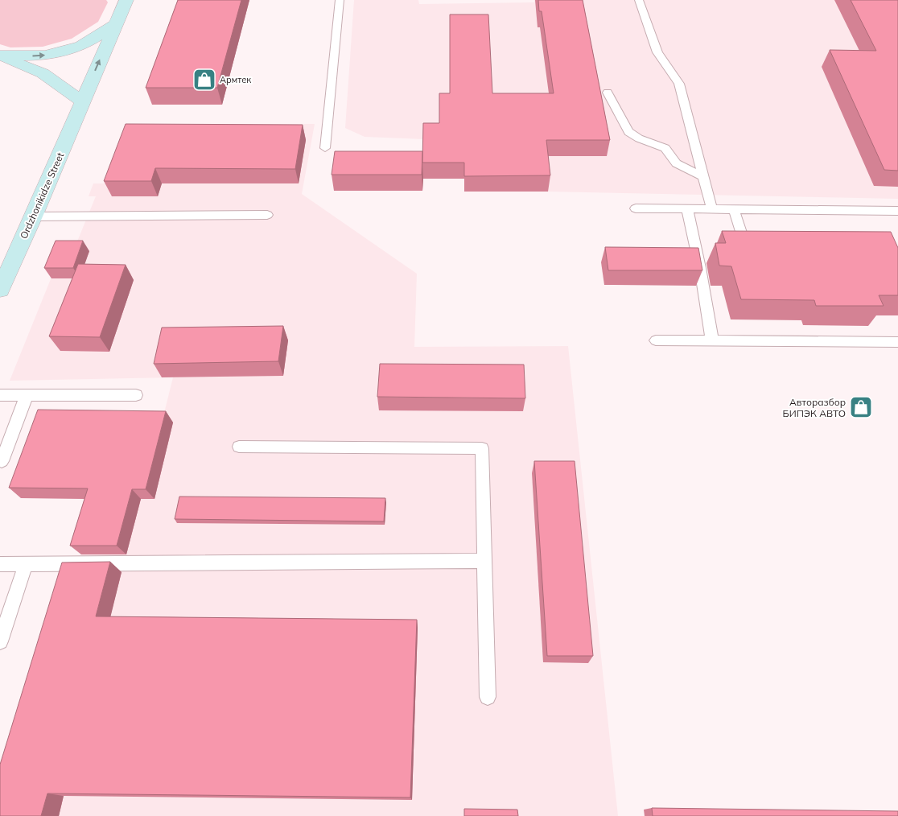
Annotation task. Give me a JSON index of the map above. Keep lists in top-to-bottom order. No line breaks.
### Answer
{"streets":{"main road":["Ordzhonikidze Street"]},"places":{"shop":["Армтек","Авторазбор БИПЭК АВТО"]}}
